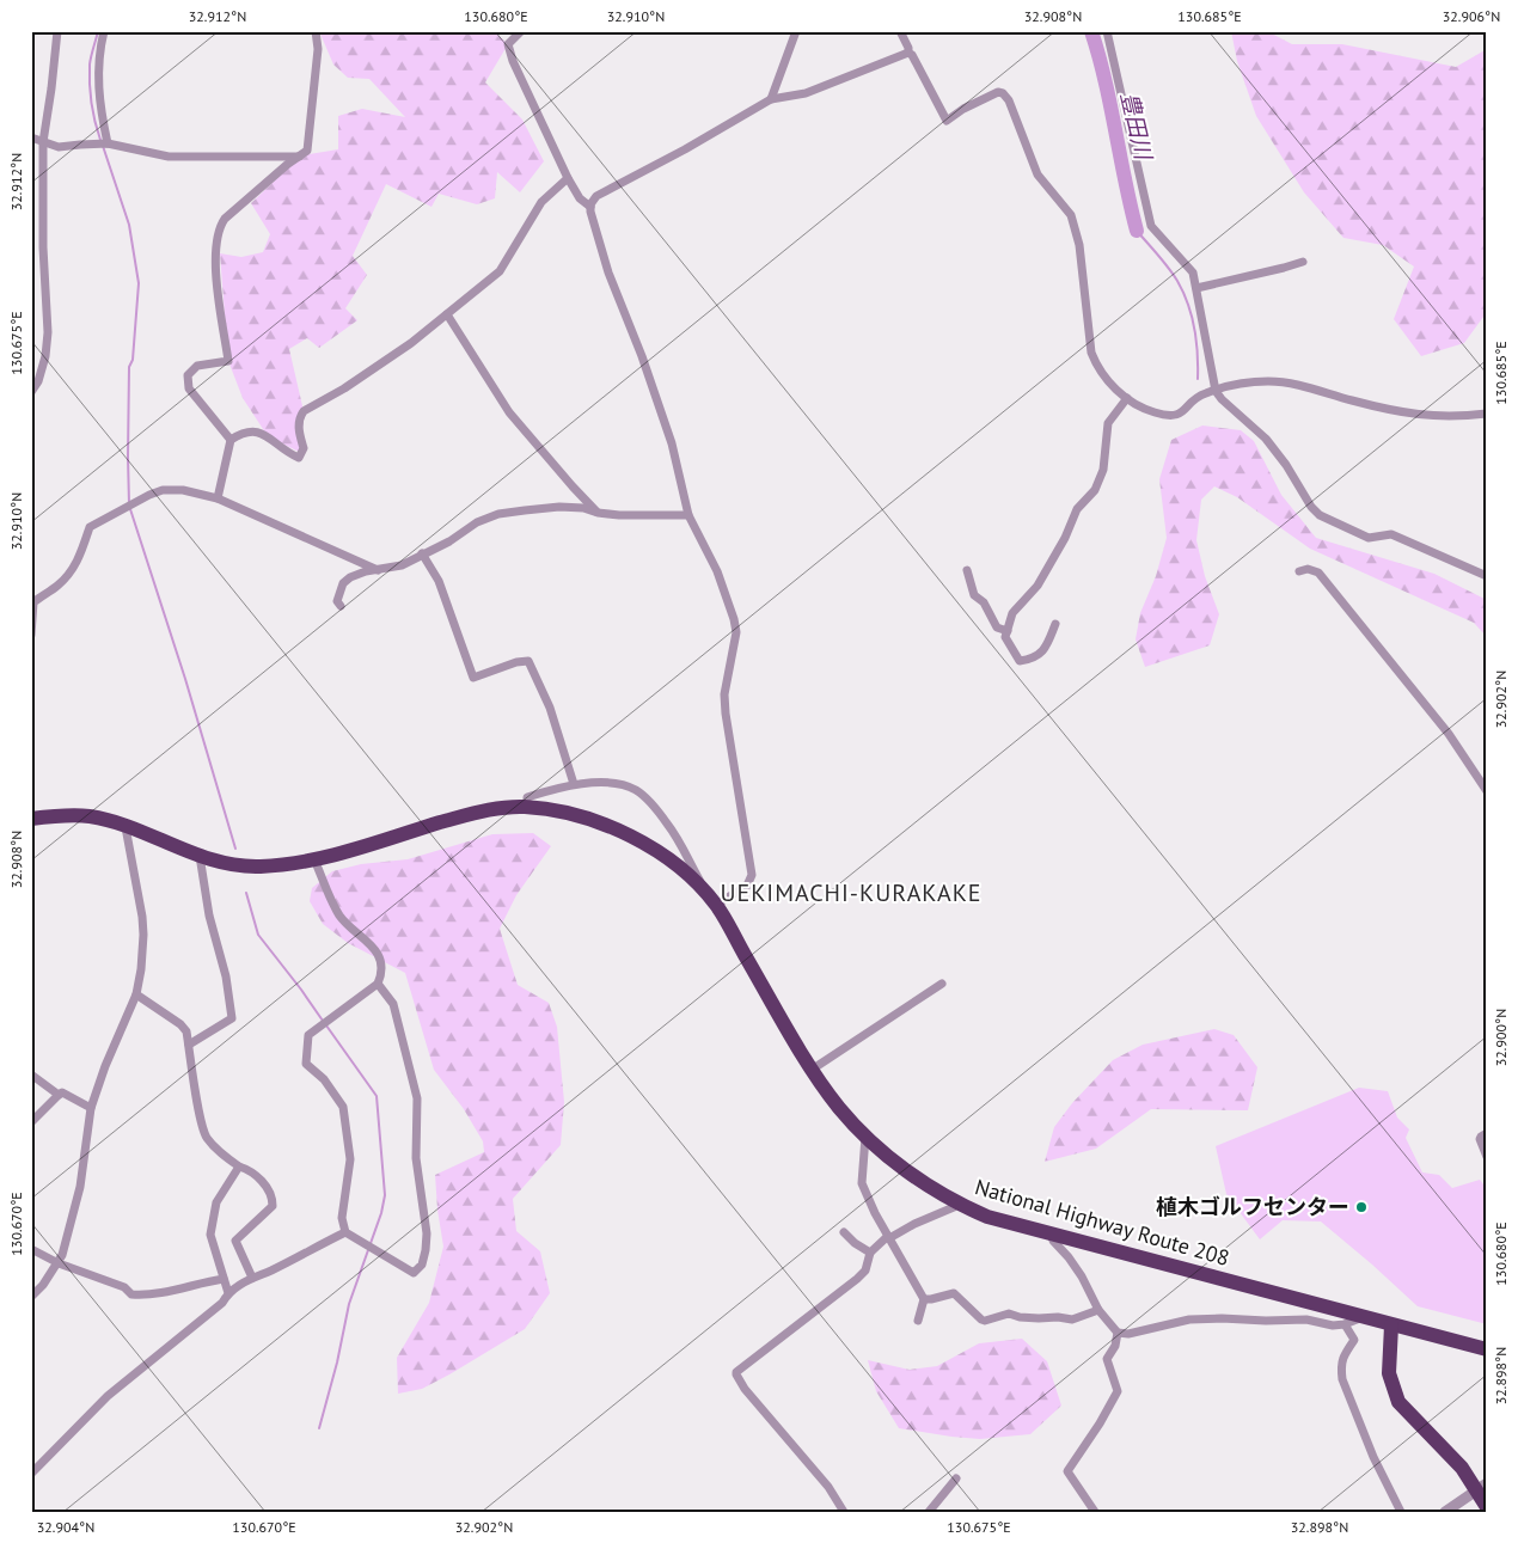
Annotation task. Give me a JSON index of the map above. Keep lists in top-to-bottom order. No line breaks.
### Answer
{"streets":{"highway":["National Highway Route 208"]},"districts":["UEKIMACHI-KURAKAKE"],"water":["豊田川"],"places":["植木ゴルフセンター"],"coordinates":["32.912°N","130.680°E","32.910°N","32.908°N","130.685°E","32.906°N","130.675°E","32.902°N","32.900°N","130.670°E","32.898°N","32.904°N"]}
